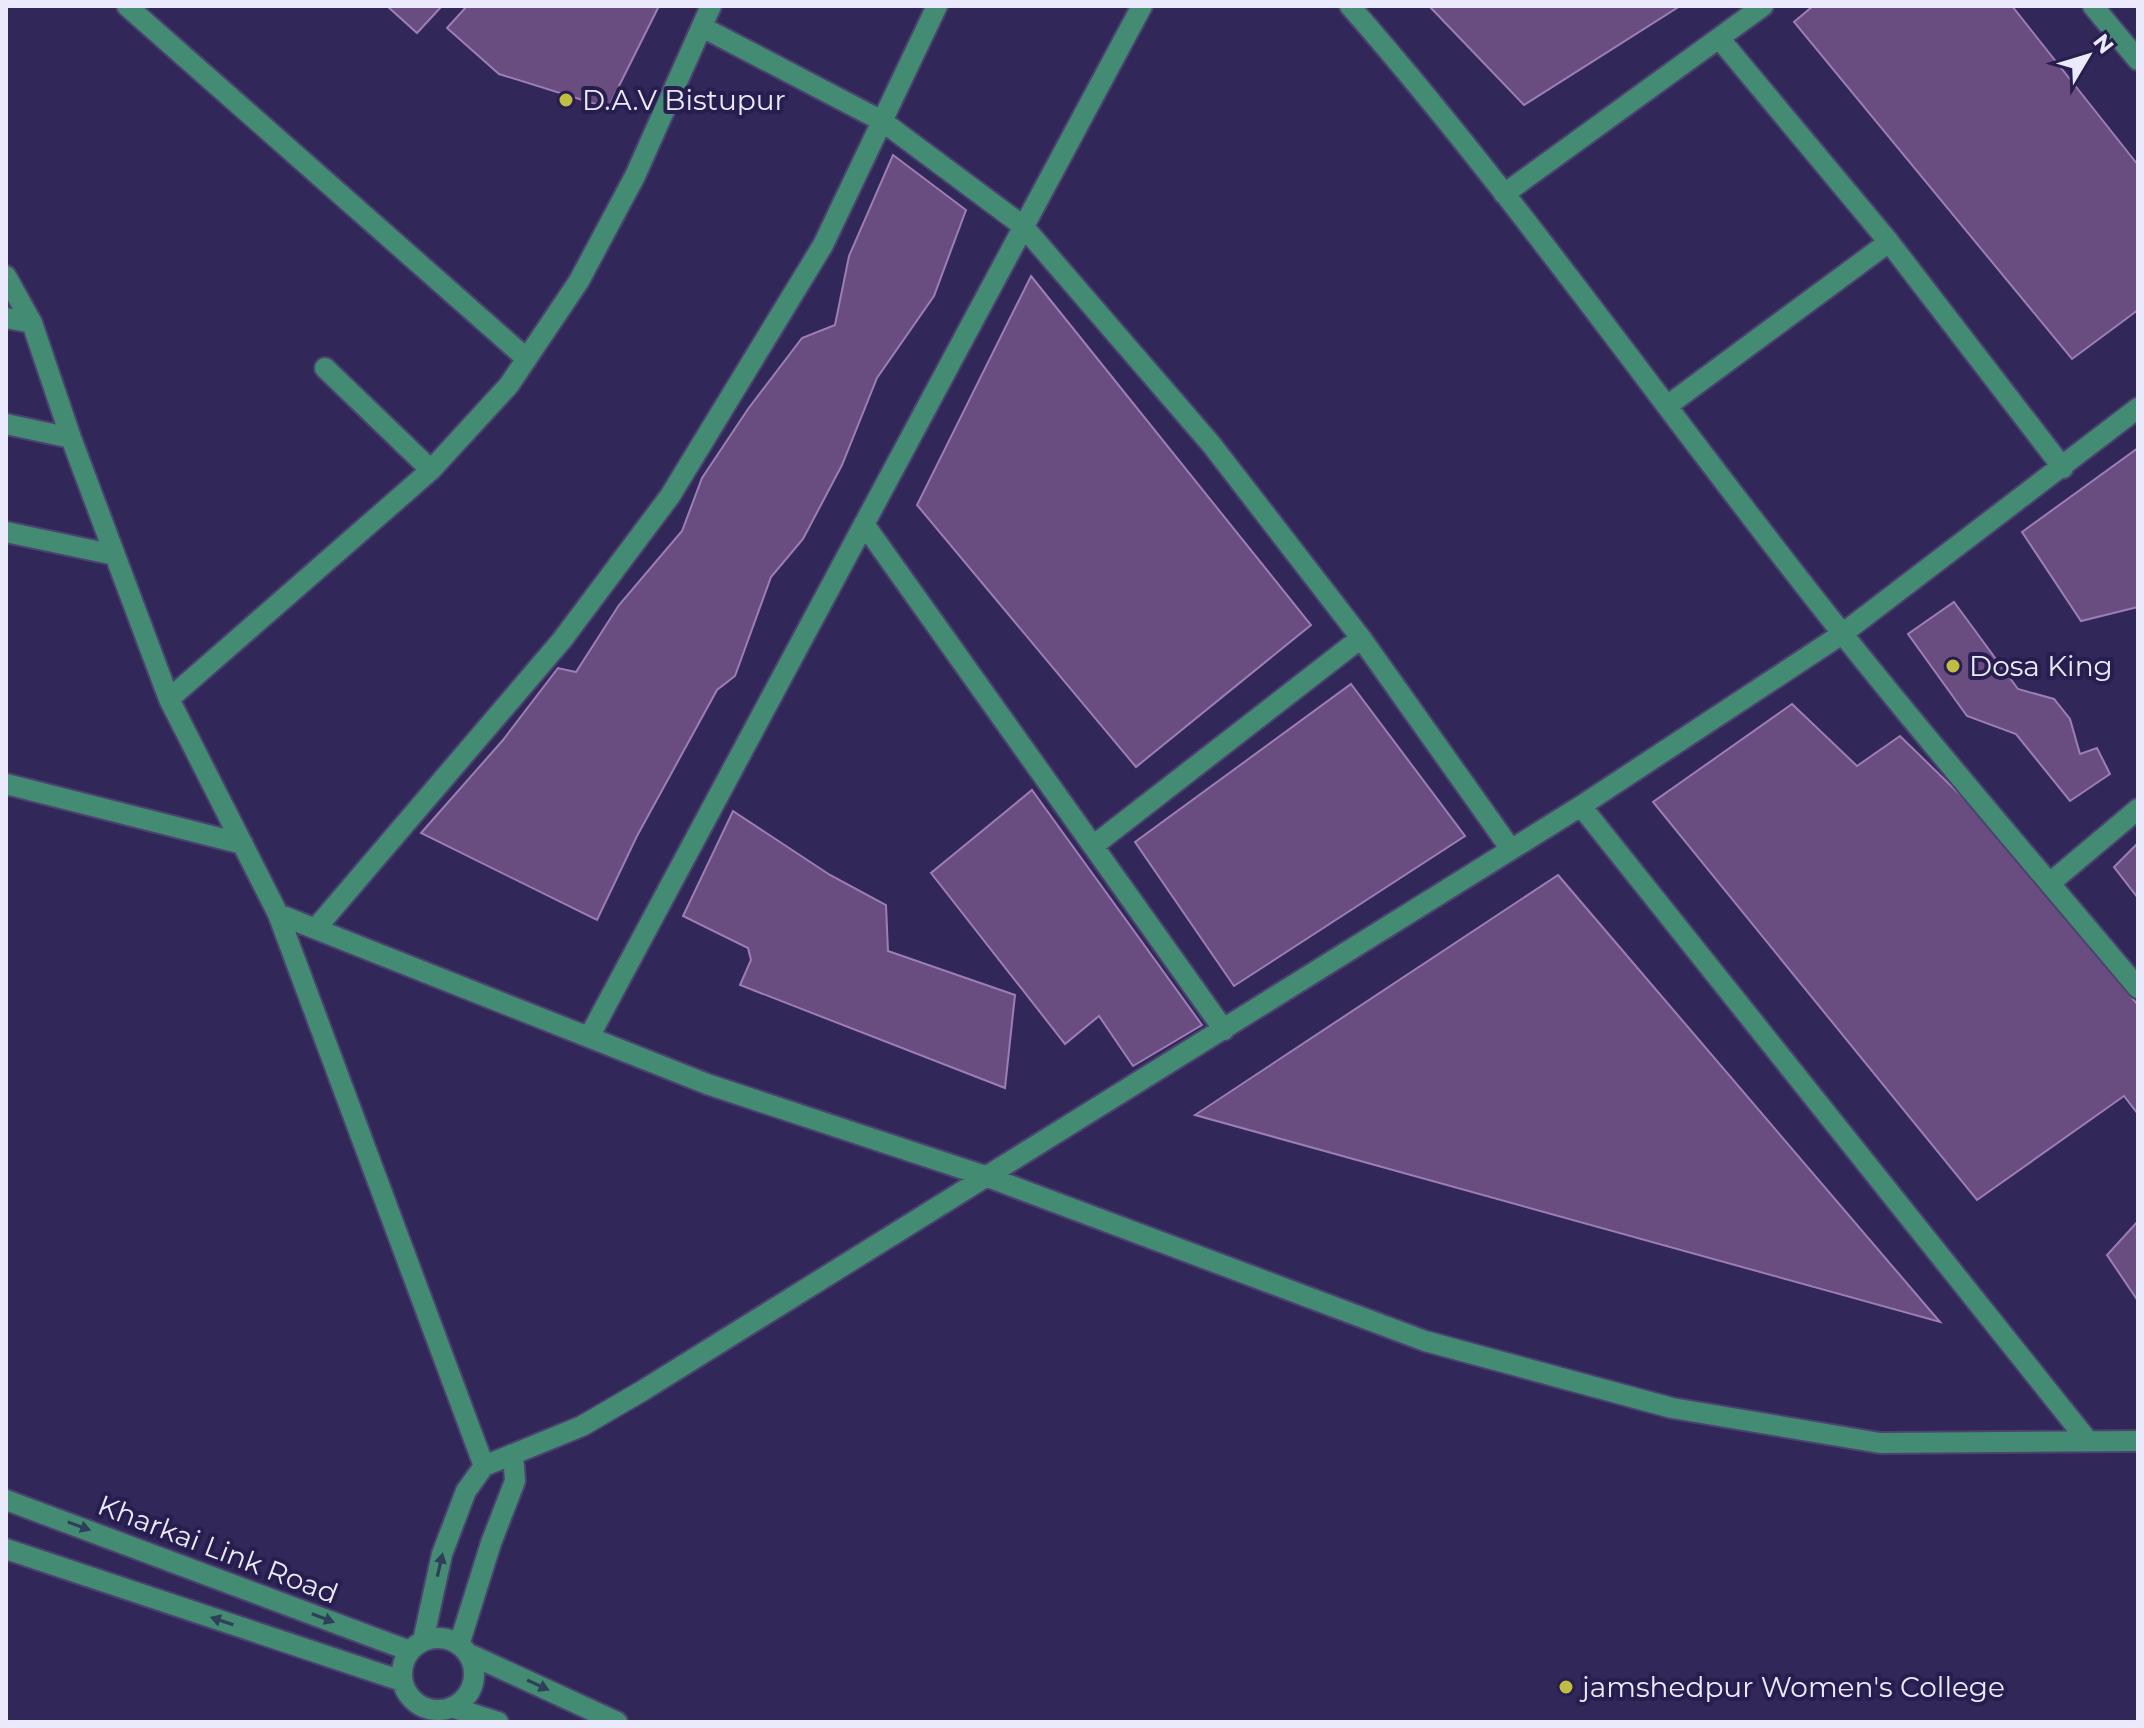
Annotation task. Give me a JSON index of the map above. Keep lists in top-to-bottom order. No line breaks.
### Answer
{"streets":{"street":["Kharkai Link Road"]},"places":["D.A.V Bistupur","Dosa King","jamshedpur Women's College"],"north":"top right"}
